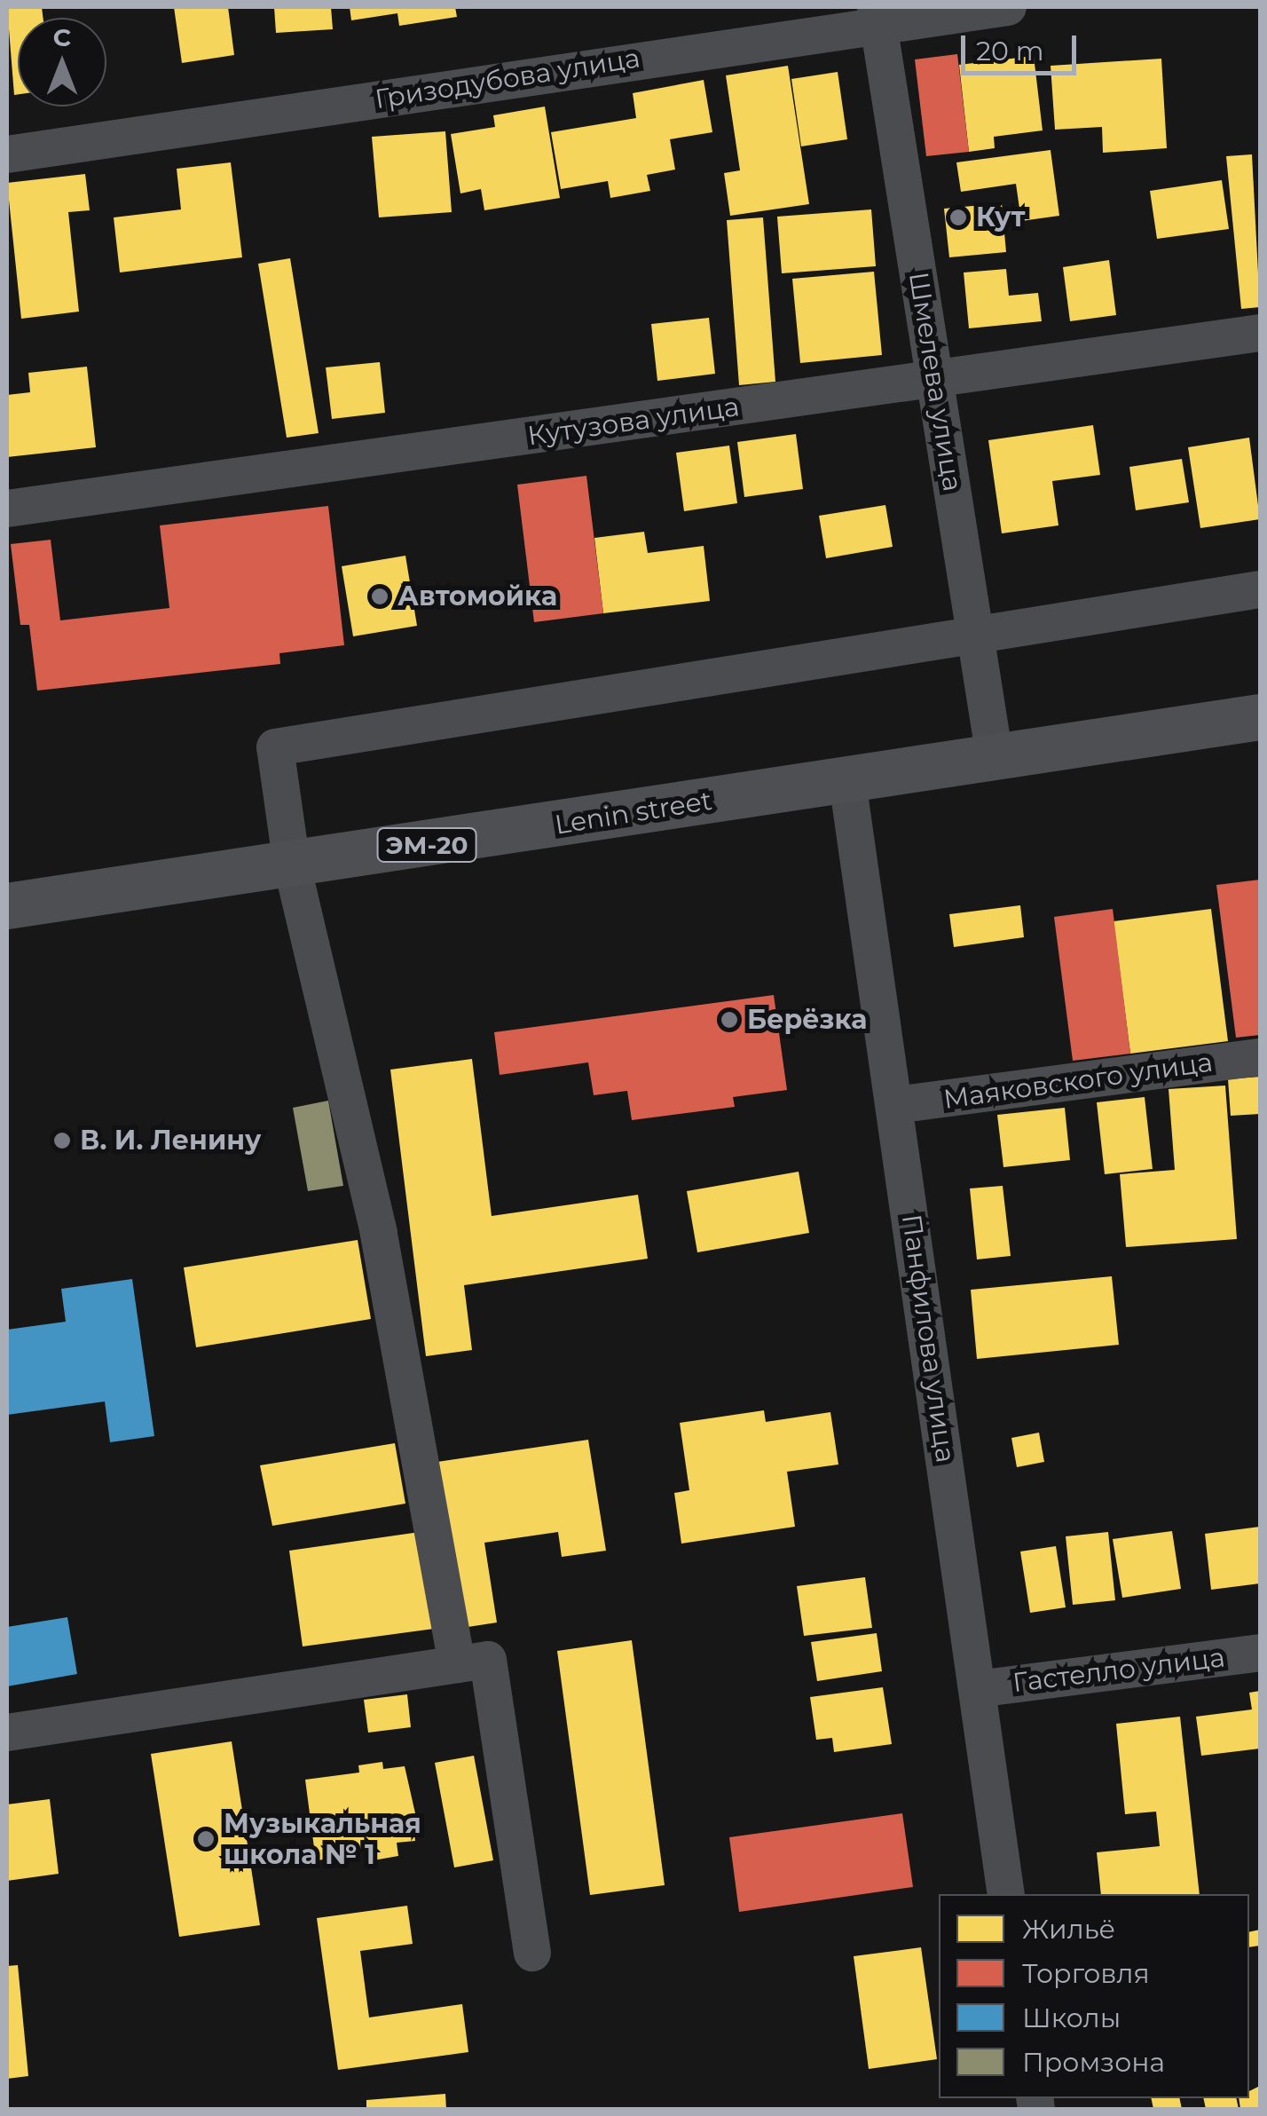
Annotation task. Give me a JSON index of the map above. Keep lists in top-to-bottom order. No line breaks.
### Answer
{"streets":{"main road":["Lenin street","ЭМ-20"],"street":["Гризодубова улица","Шмелева улица","Кутузова улица","Маяковского улица","Панфилова улица","Гастелло улица"]},"crossings":[["Гризодубова улица","Шмелева улица"],["Шмелева улица","Кутузова улица"],["Шмелева улица","Lenin street"],["Lenin street","Панфилова улица"],["Маяковского улица","Панфилова улица"],["Панфилова улица","Гастелло улица"]],"places":["Кут","Автомойка","Берёзка","В. И. Ленину","Музыкальная школа № 1"],"legend":["Жильё","Торговля","Школы","Промзона"],"scale_bar":"20 m","north":"top"}
